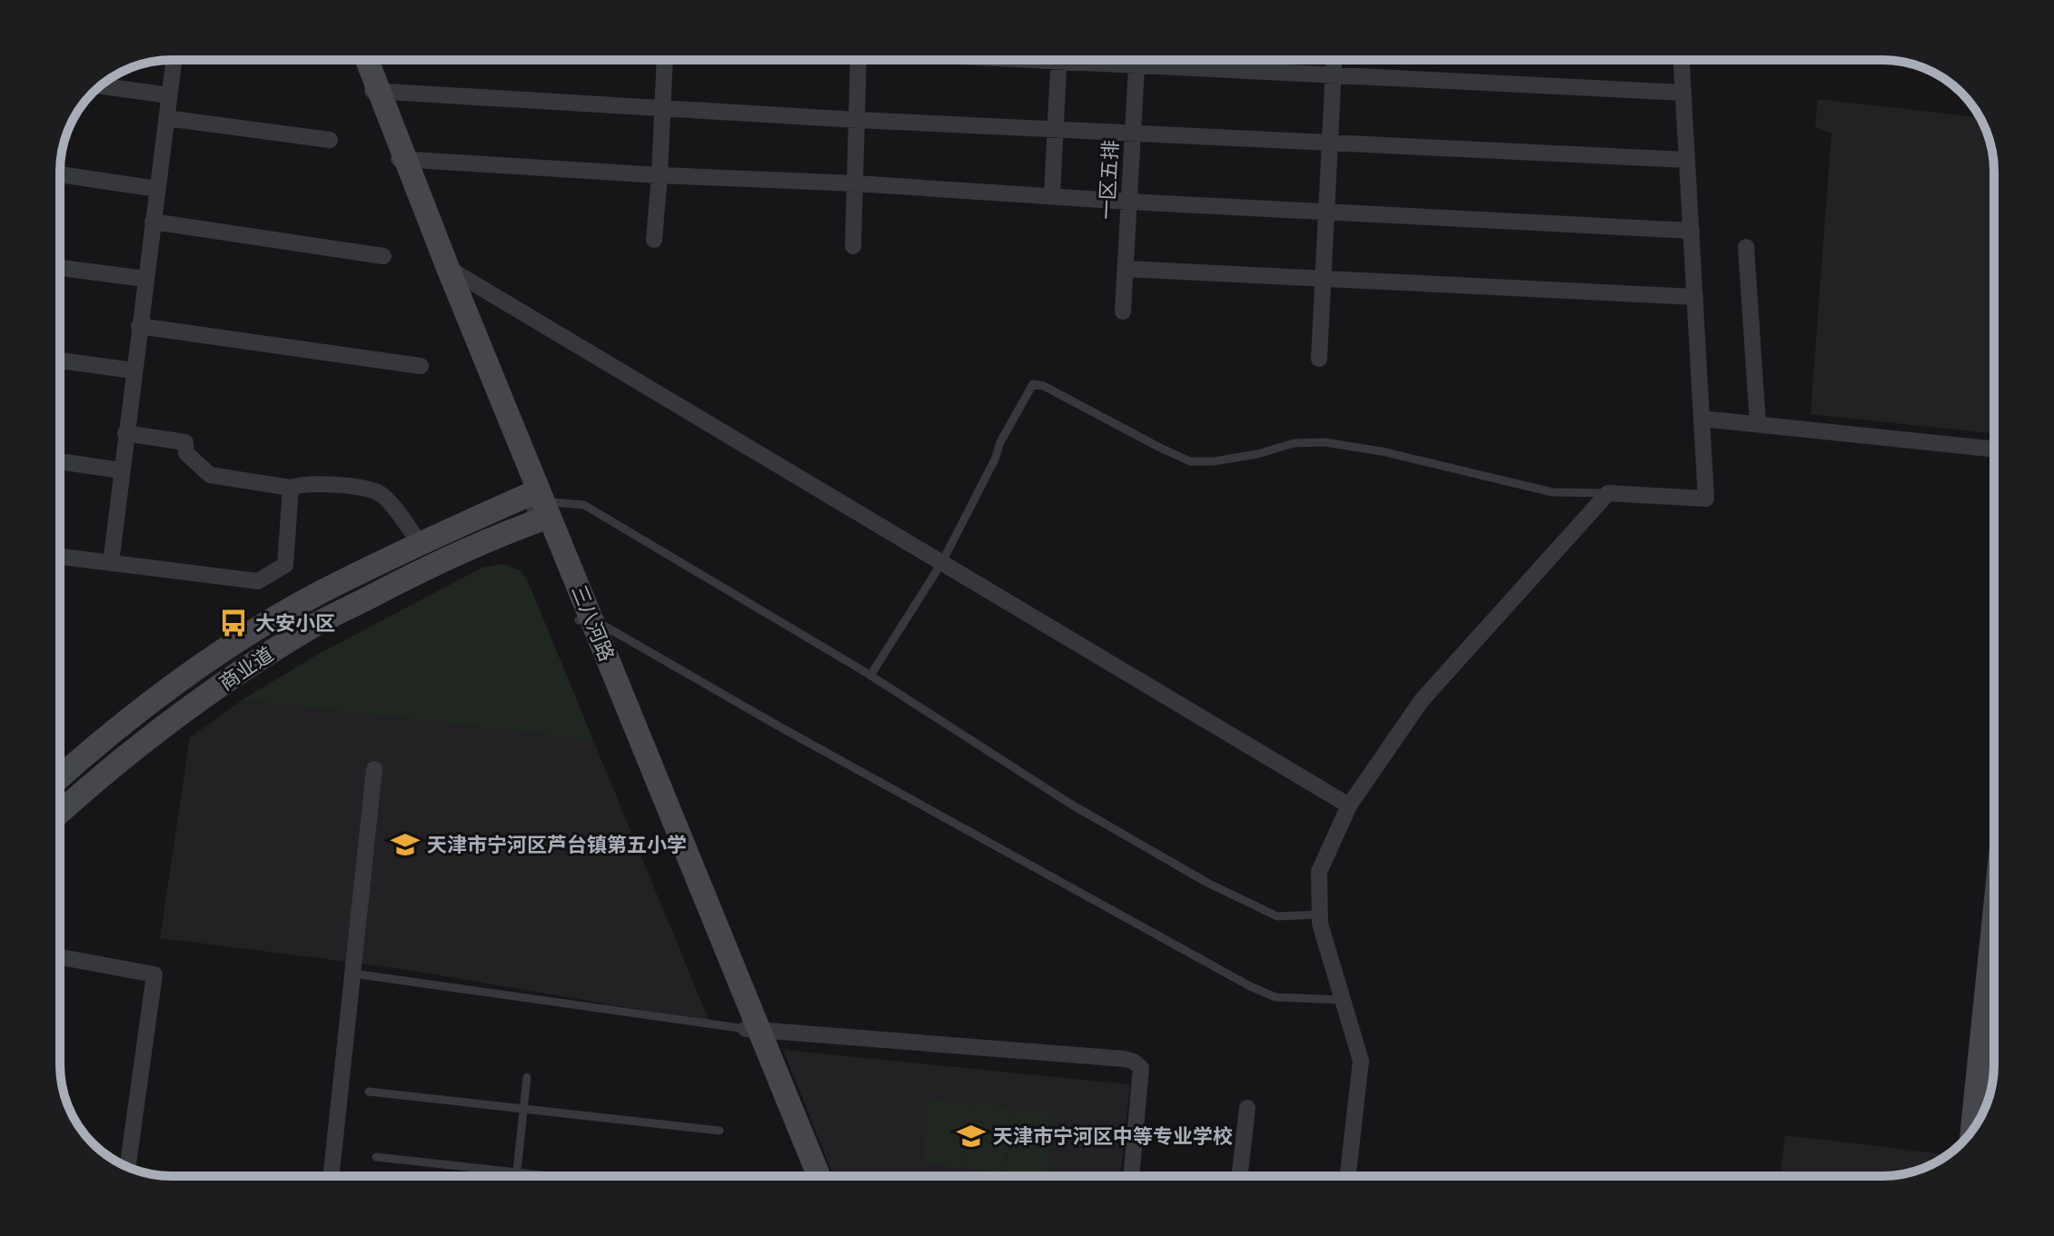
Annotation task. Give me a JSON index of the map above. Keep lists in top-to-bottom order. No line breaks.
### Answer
{"streets":{"street":["一区五排","三八河路","商业道"]},"crossings":[["三八河路","商业道"]],"places":{"bus stop":["大安小区"],"school or university":["天津市宁河区芦台镇第五小学","天津市宁河区中等专业学校"]}}
